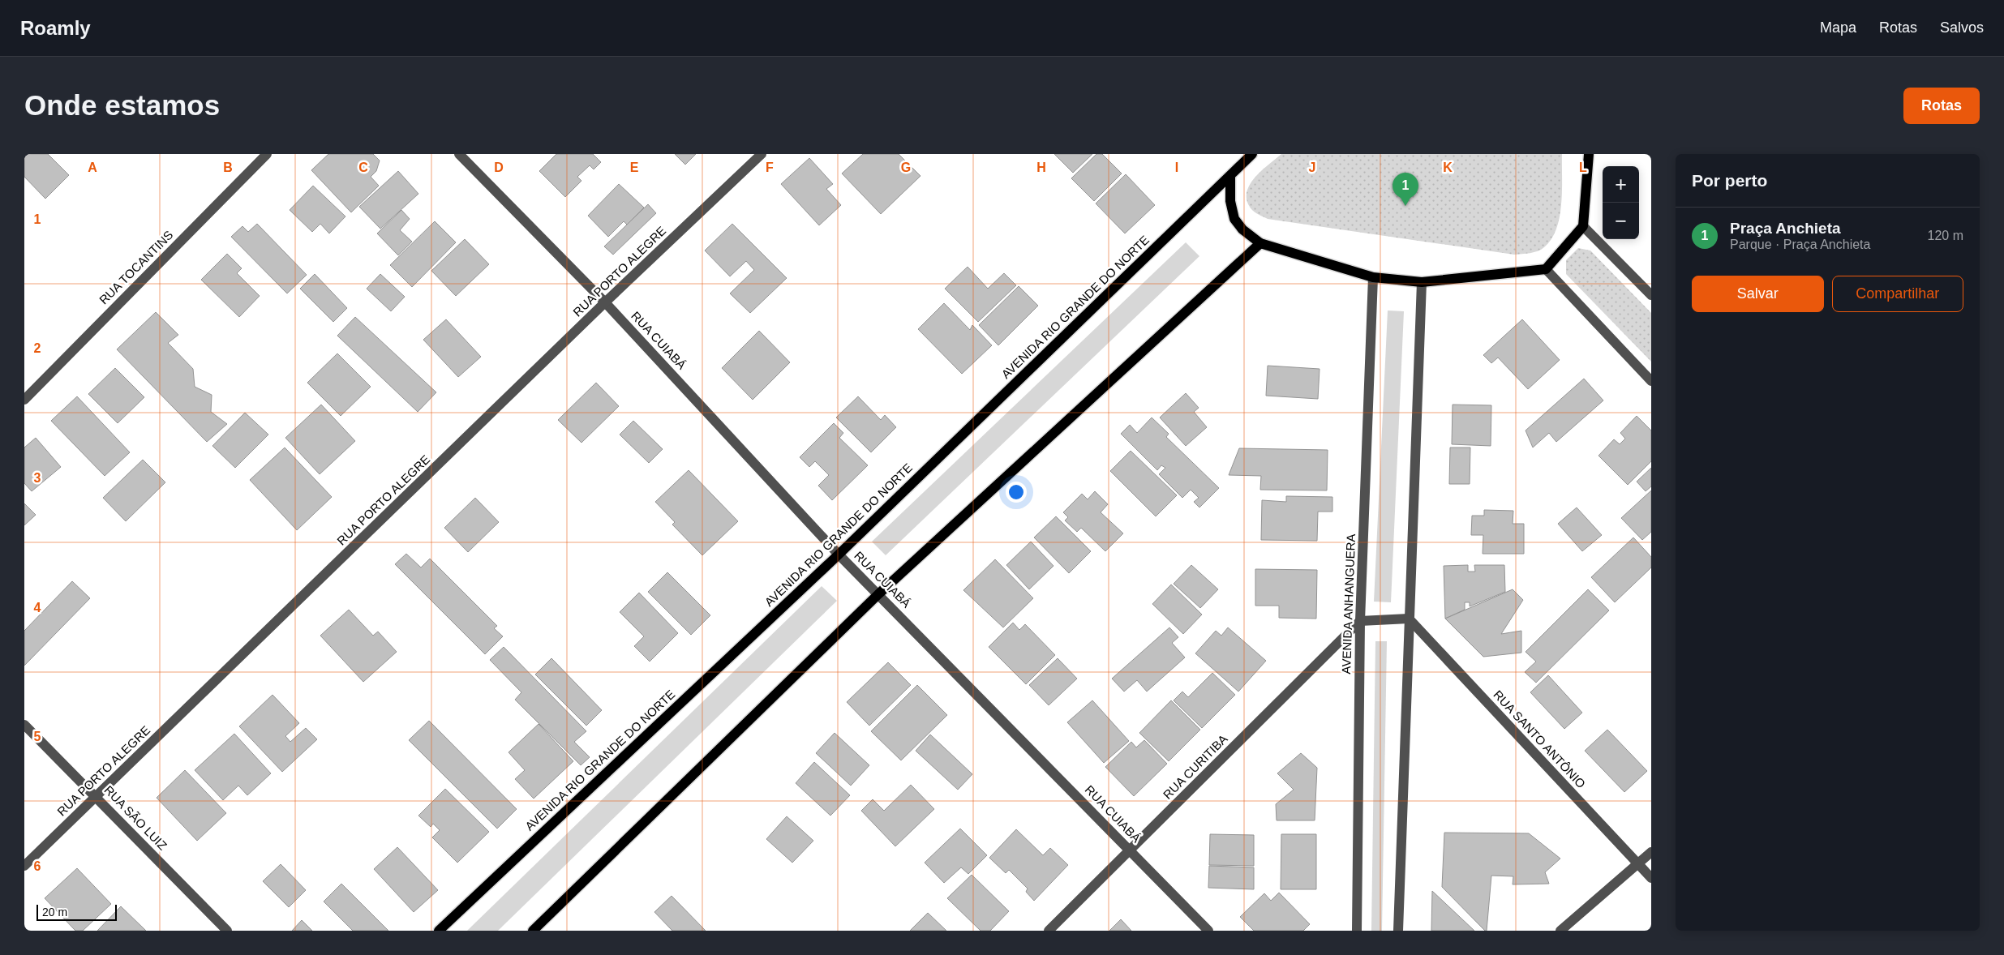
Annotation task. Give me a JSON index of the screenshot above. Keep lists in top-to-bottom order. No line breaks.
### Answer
{"streets":{"main road":["AVENIDA RIO GRANDE DO NORTE"],"street":["RUA TOCANTINS","RUA PORTO ALEGRE","RUA CUIABÁ","AVENIDA ANHANGUERA","RUA SANTO ANTÔNIO","RUA CURITIBA","RUA SÃO LUIZ"]},"crossings":[["RUA PORTO ALEGRE","RUA CUIABÁ"],["RUA PORTO ALEGRE","RUA SÃO LUIZ"],["AVENIDA RIO GRANDE DO NORTE","RUA CUIABÁ"],["RUA CUIABÁ","RUA CURITIBA"],["AVENIDA ANHANGUERA","RUA CURITIBA"]],"scale_bar":"20 m","page":{"header":"Roamly","nav":["Mapa","Rotas","Salvos"],"buttons":["Rotas",["Salvar","Compartilhar"]],"title":"Onde estamos","heading":"Por perto","map_buttons":["+","−"],"pins":"1","list":[{"mark":"1","name":"Praça Anchieta","note":"Parque · Praça Anchieta","value":"120 m"}],"scale":"20 m"},"grid":{"columns":["A","B","C","D","E","F","G","H","I","J","K","L"],"rows":["1","2","3","4","5","6"]}}
